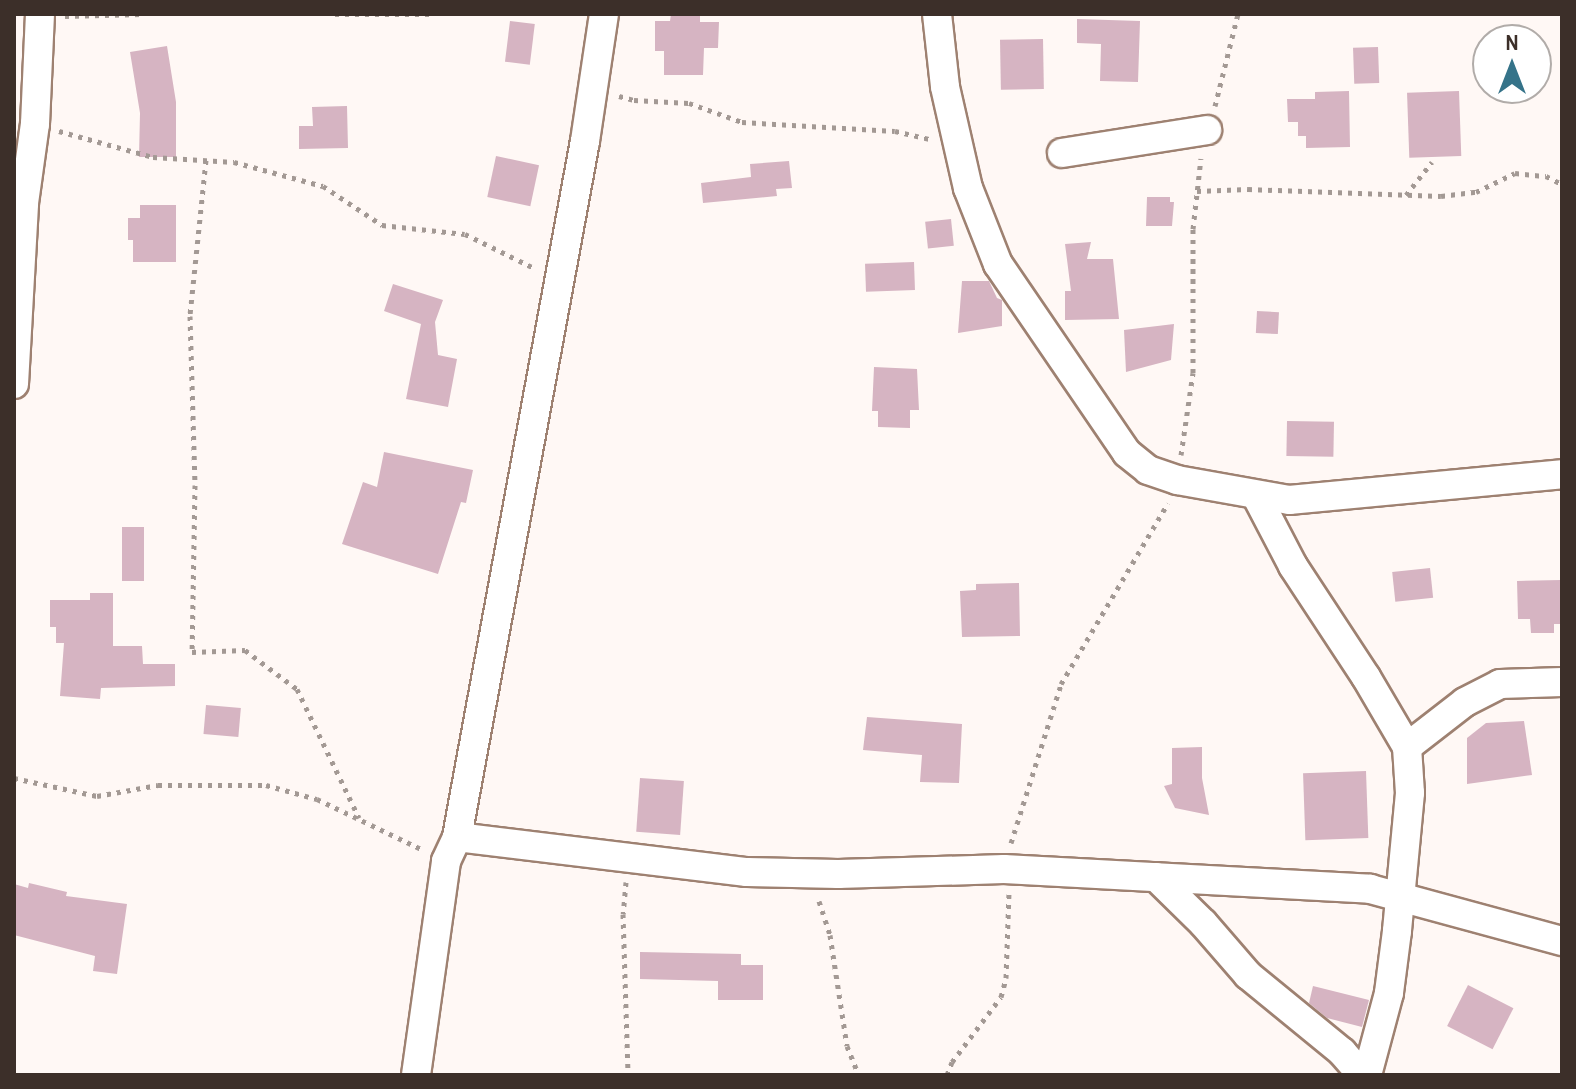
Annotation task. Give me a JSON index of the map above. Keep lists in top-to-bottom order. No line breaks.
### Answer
{"north":"top"}
